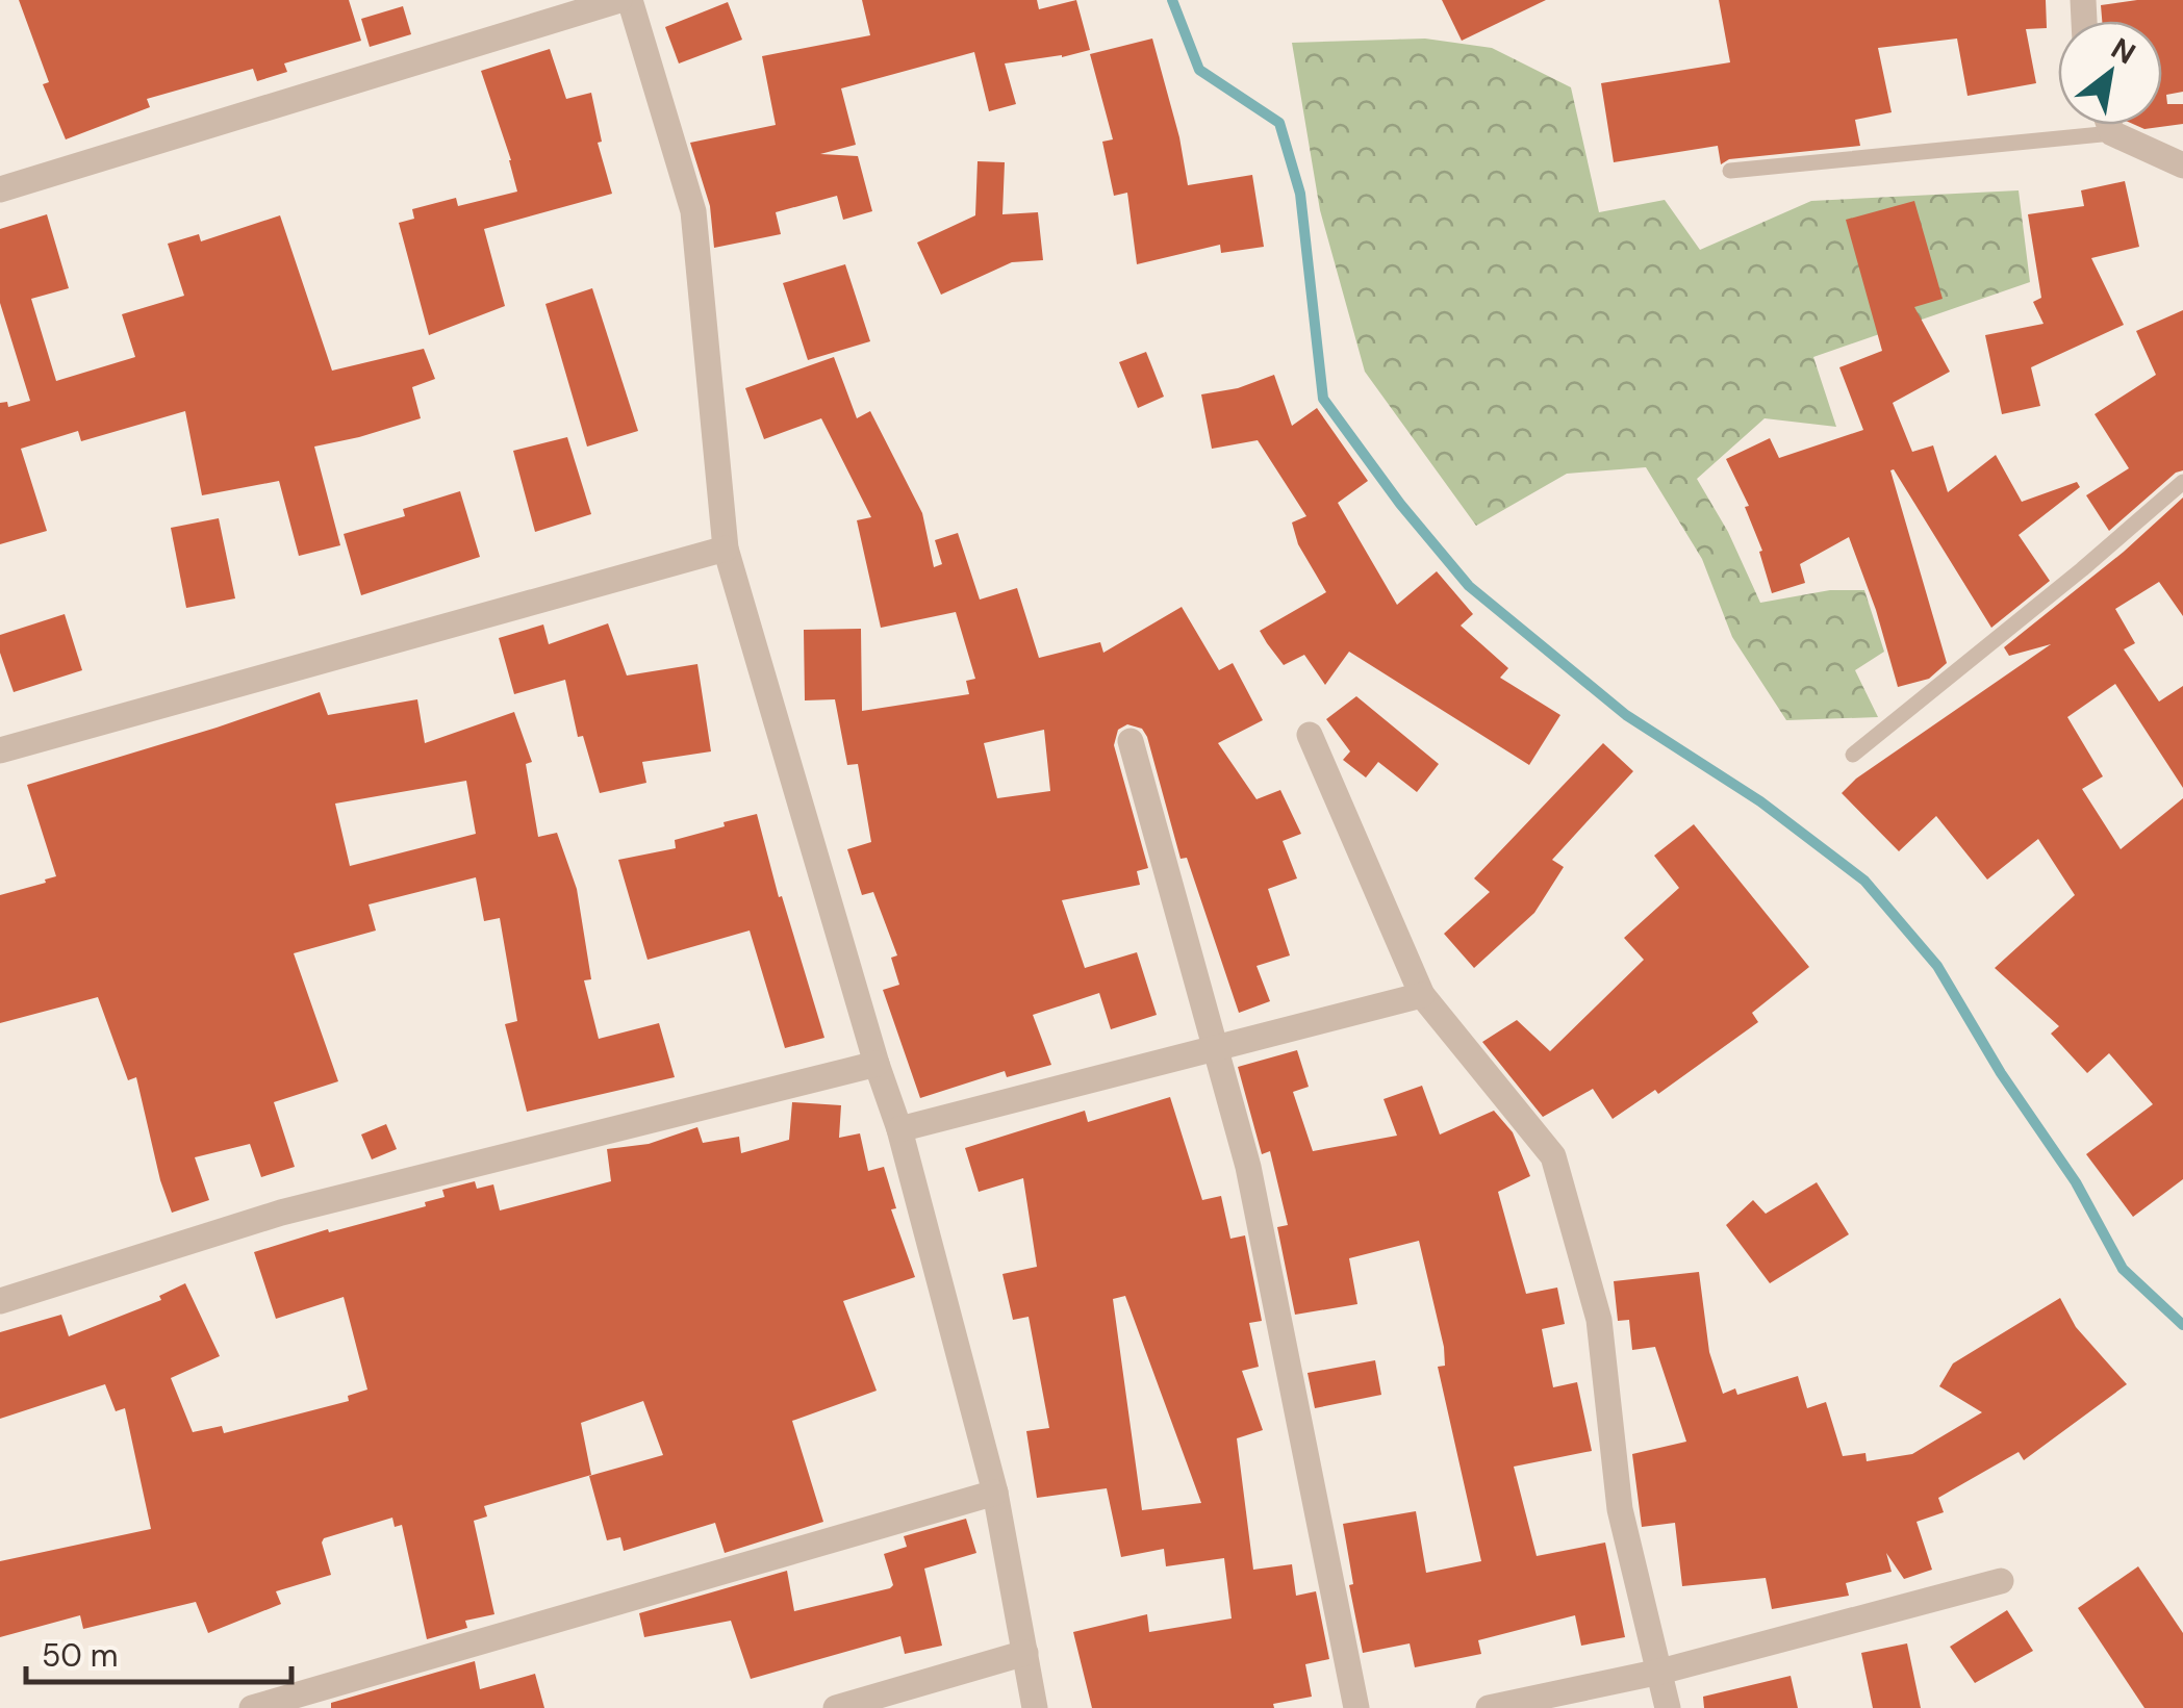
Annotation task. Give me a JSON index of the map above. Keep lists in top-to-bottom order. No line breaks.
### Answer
{"scale_bar":"50 m","north":"top right"}
